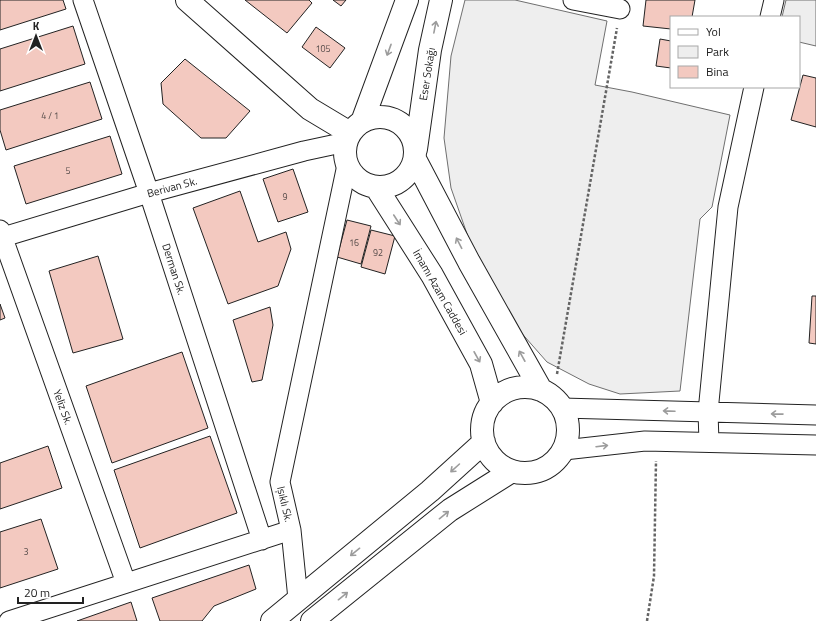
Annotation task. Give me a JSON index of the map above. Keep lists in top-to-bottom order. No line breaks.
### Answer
{"streets":{"street":["Eser Sokağı","Berivan Sk.","Derman Sk.","İmamı Azam Caddesi","Yeliz Sk.","Işıklı Sk."]},"crossings":[["Eser Sokağı","Berivan Sk."],["Eser Sokağı","İmamı Azam Caddesi"],["Eser Sokağı","Işıklı Sk."],["Berivan Sk.","Derman Sk."],["Berivan Sk.","İmamı Azam Caddesi"],["Berivan Sk.","Yeliz Sk."],["Berivan Sk.","Işıklı Sk."],["Derman Sk.","Işıklı Sk."],["İmamı Azam Caddesi","Işıklı Sk."],["Yeliz Sk.","Işıklı Sk."]],"house_numbers":["105","4 / 1","5","9","16","92","3"],"legend":["Yol","Park","Bina"],"scale_bar":"20 m","north":"top"}
